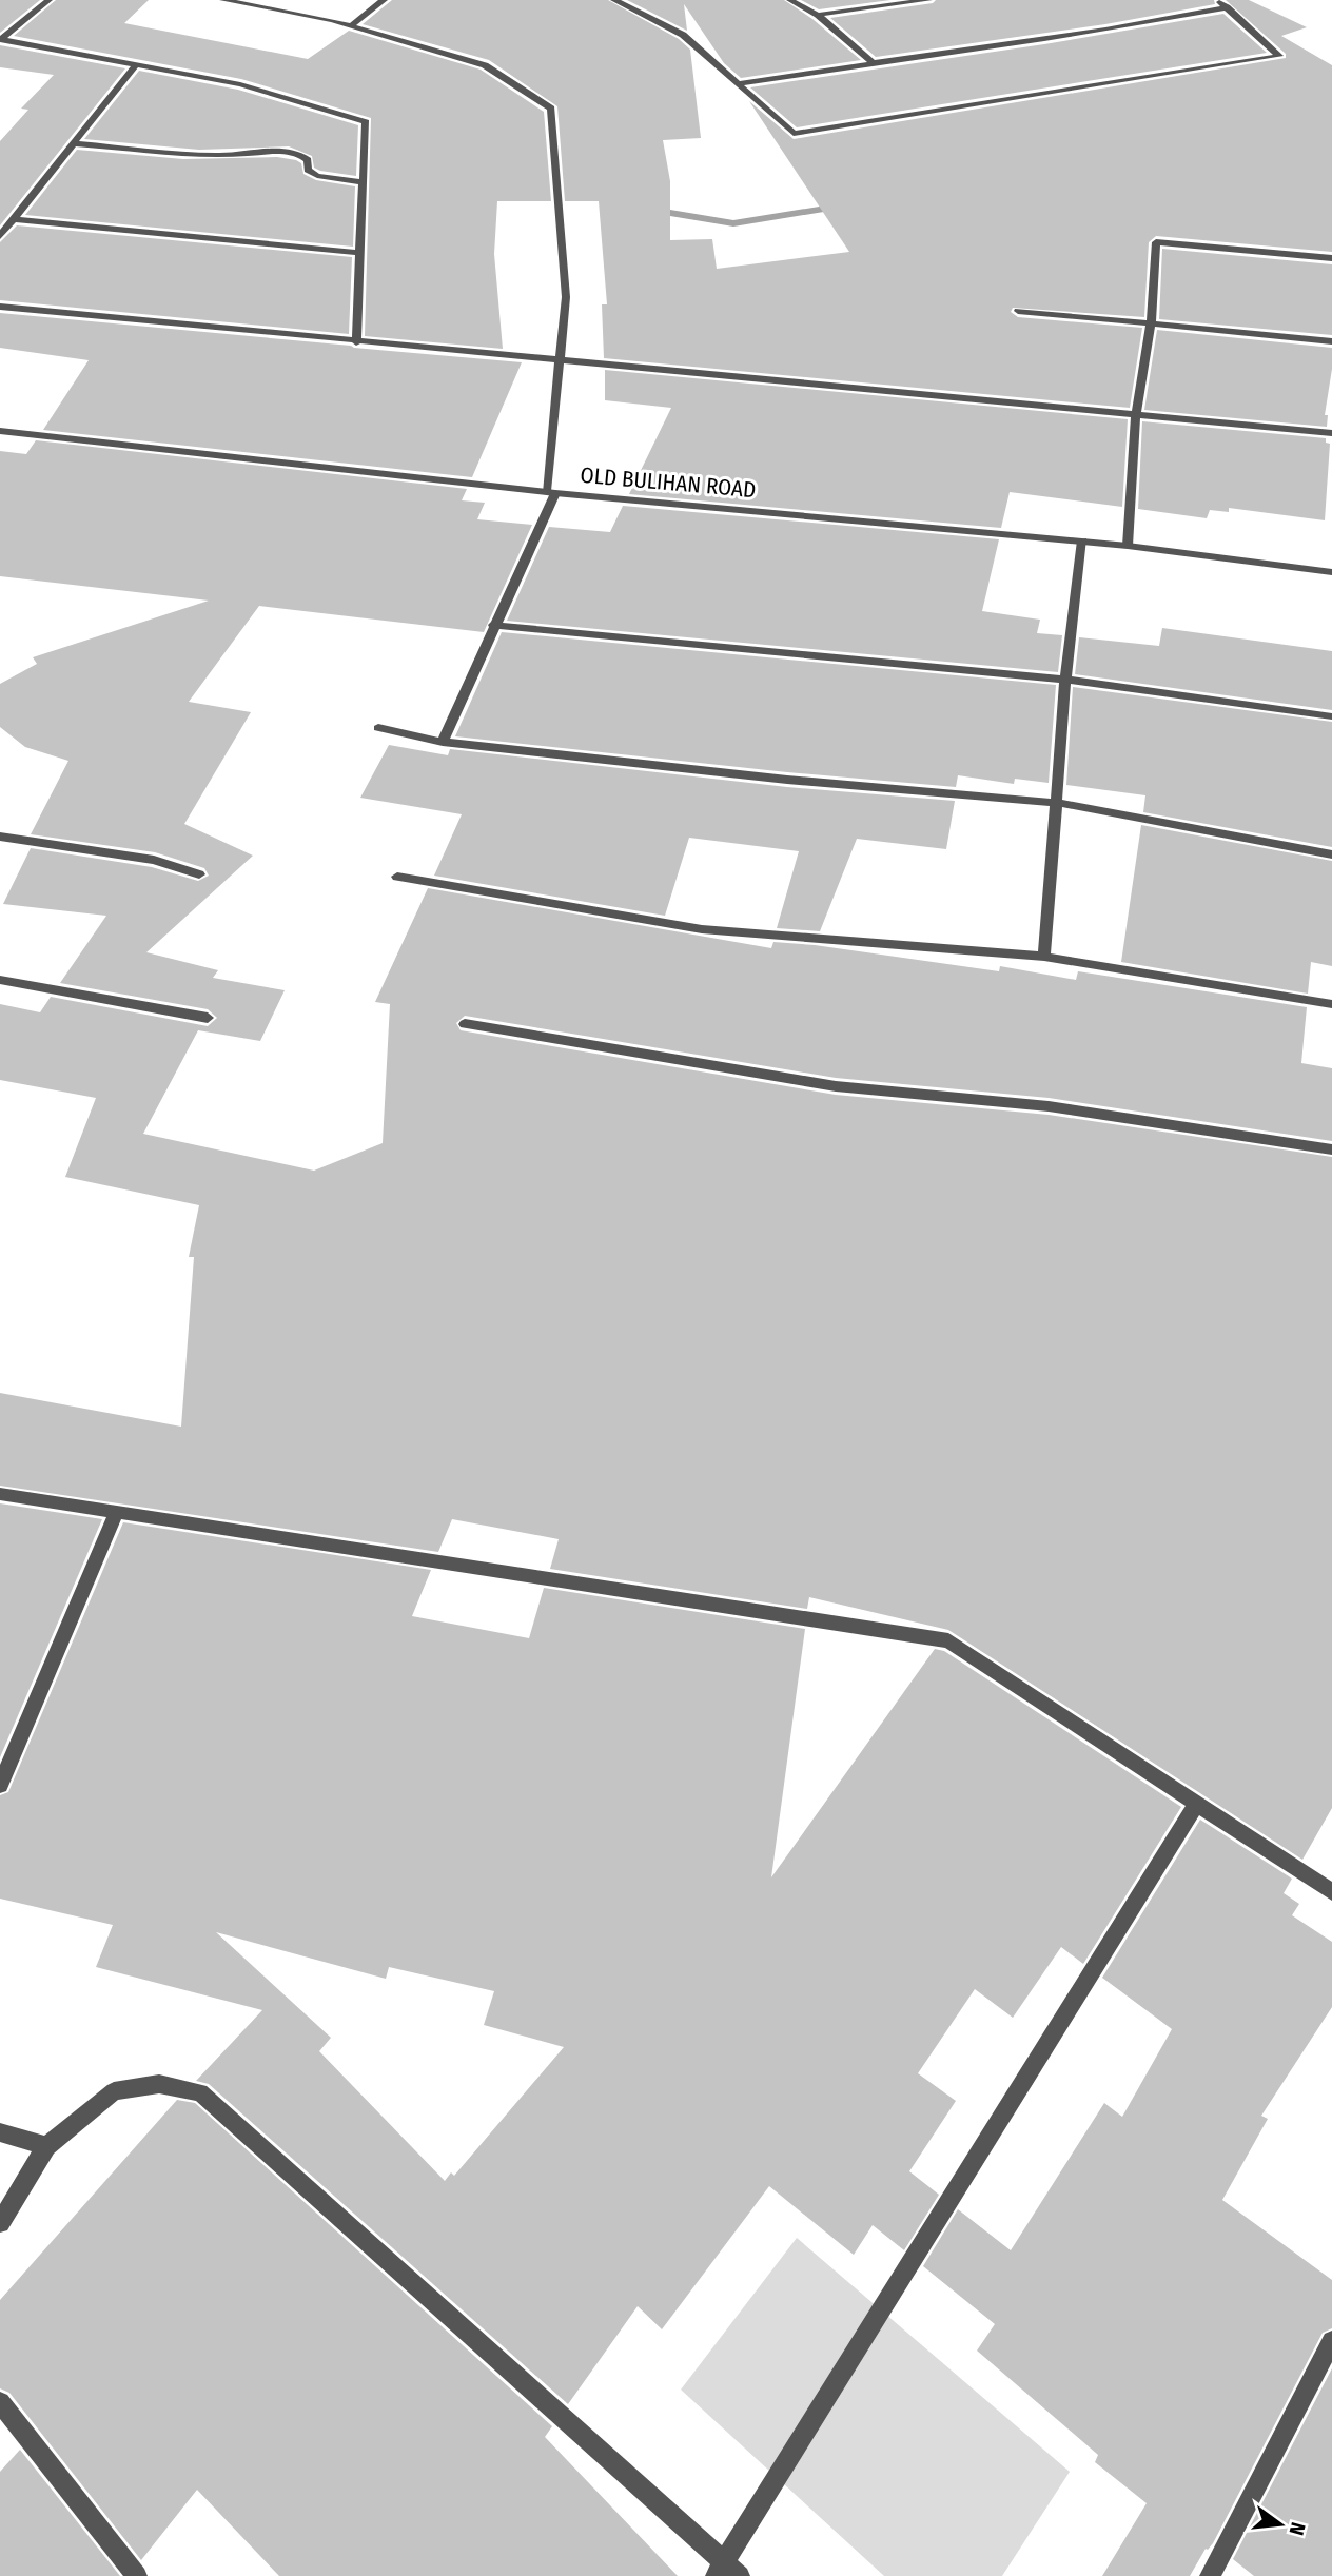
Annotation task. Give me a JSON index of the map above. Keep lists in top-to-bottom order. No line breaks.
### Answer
{"streets":{"street":["OLD BULIHAN ROAD"]},"north":"right"}
